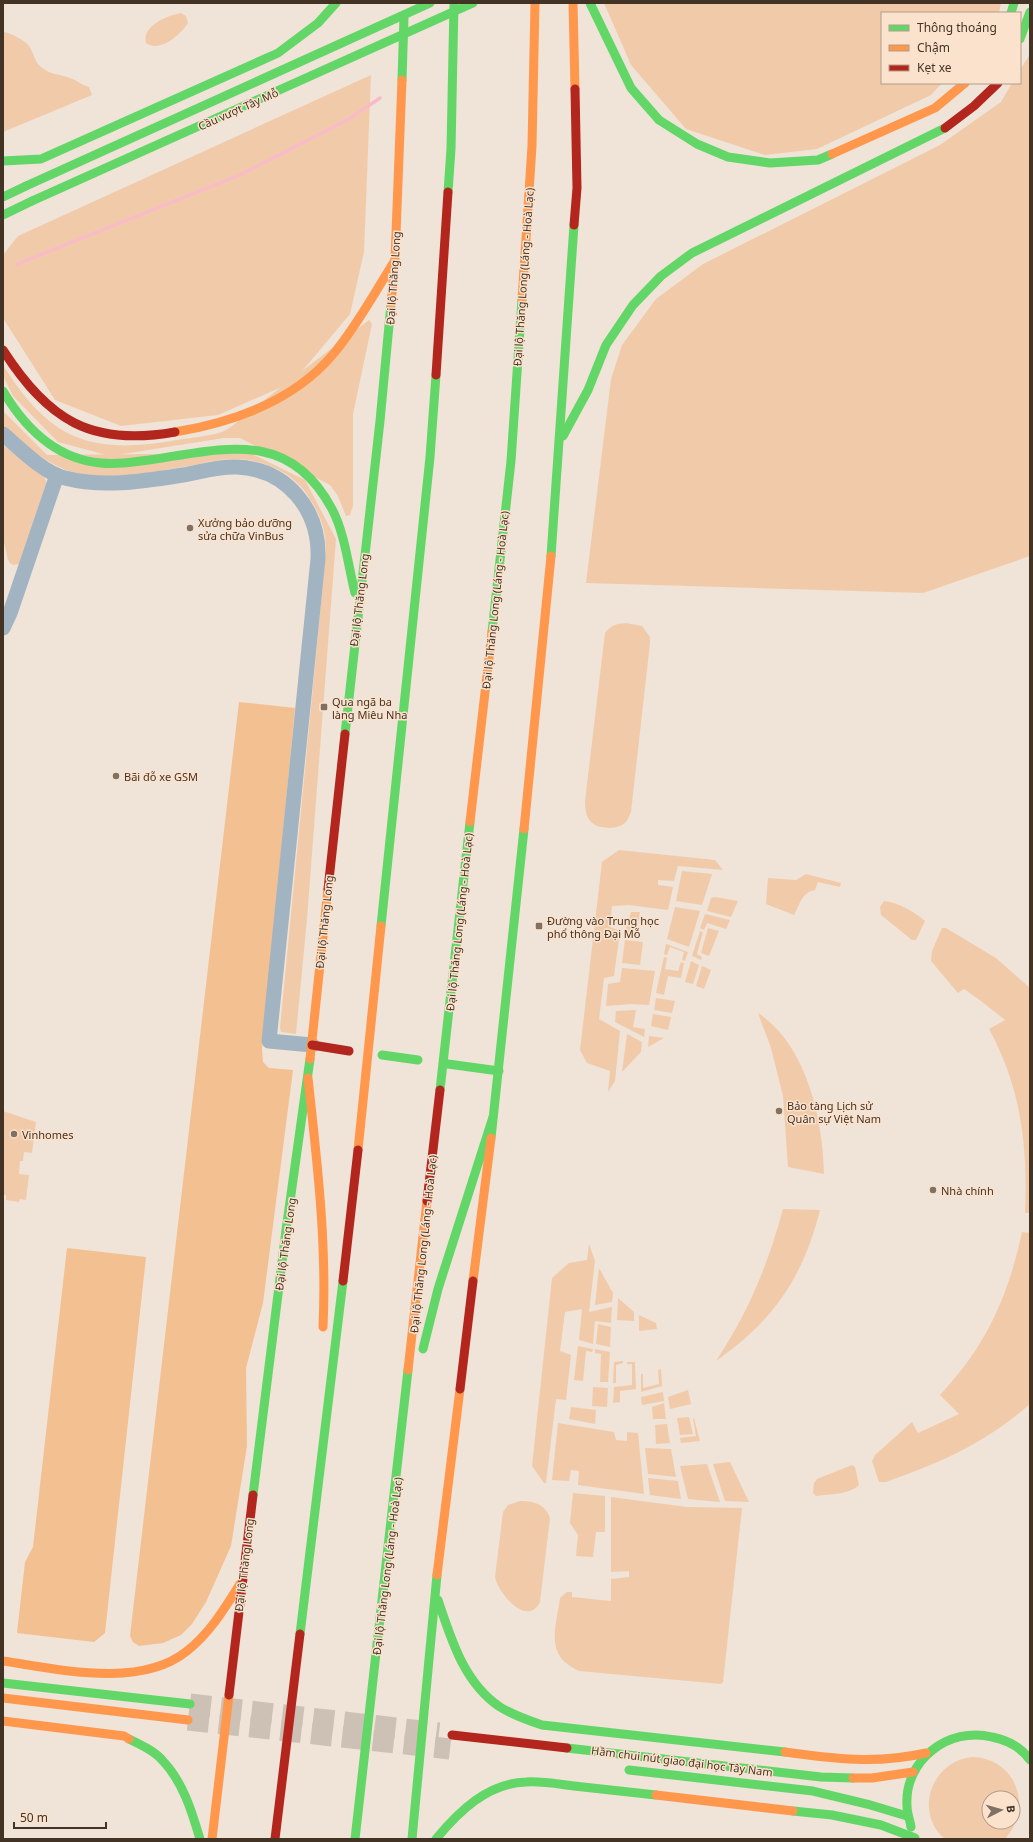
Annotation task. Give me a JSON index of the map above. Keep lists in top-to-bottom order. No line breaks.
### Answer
{"streets":{"main road":["Cầu vượt Tây Mỗ","Đại lộ Thăng Long (Láng - Hoà Lạc)","Đại lộ Thăng Long","Hầm chui nút giao đại học Tây Nam"]},"places":{"other":["Xưởng bảo dưỡng sửa chữa VinBus","Bãi đỗ xe GSM","Bảo tàng Lịch sử Quân sự Việt Nam","Vinhomes","Nhà chính"],"transit":["Qua ngã ba làng Miêu Nha","Đường vào Trung học phổ thông Đại Mỗ"]},"legend":["Thông thoáng","Chậm","Kẹt xe"],"scale_bar":"50 m","north":"right"}
